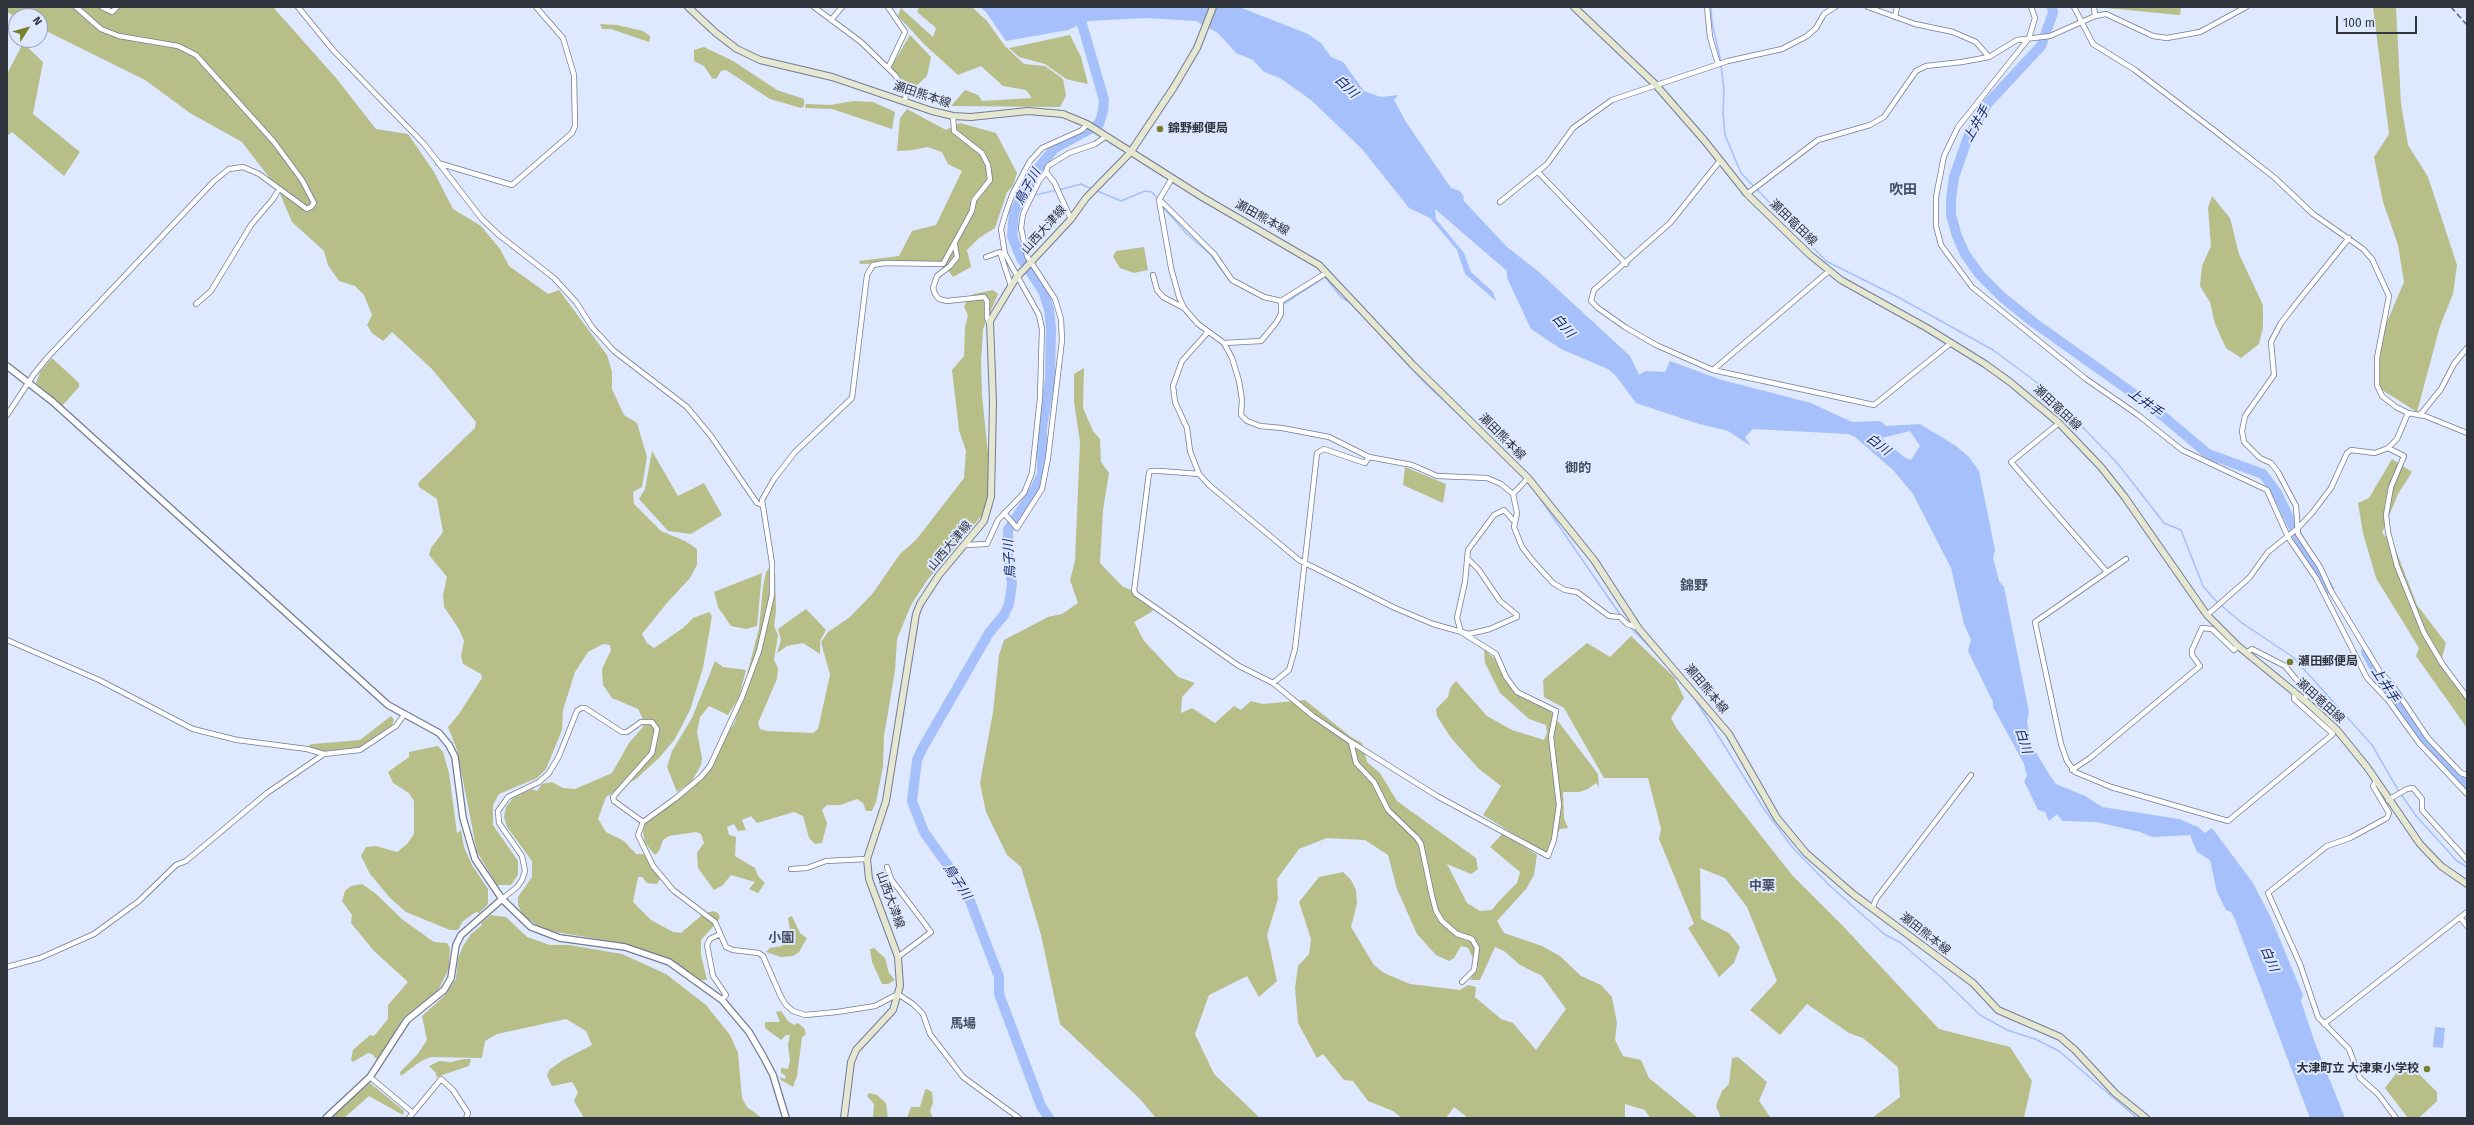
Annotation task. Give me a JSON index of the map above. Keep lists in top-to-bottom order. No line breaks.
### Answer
{"streets":{"main road":["瀬田熊本線","瀬田竜田線","山西大津線"]},"crossings":[["瀬田熊本線","山西大津線"]],"districts":["吹田","御的","錦野","中栗","小園","馬場"],"water":["白川","上井手","鳥子川"],"places":["錦野郵便局","瀬田郵便局","大津町立 大津東小学校"],"scale_bar":"100 m","north":"top right"}
